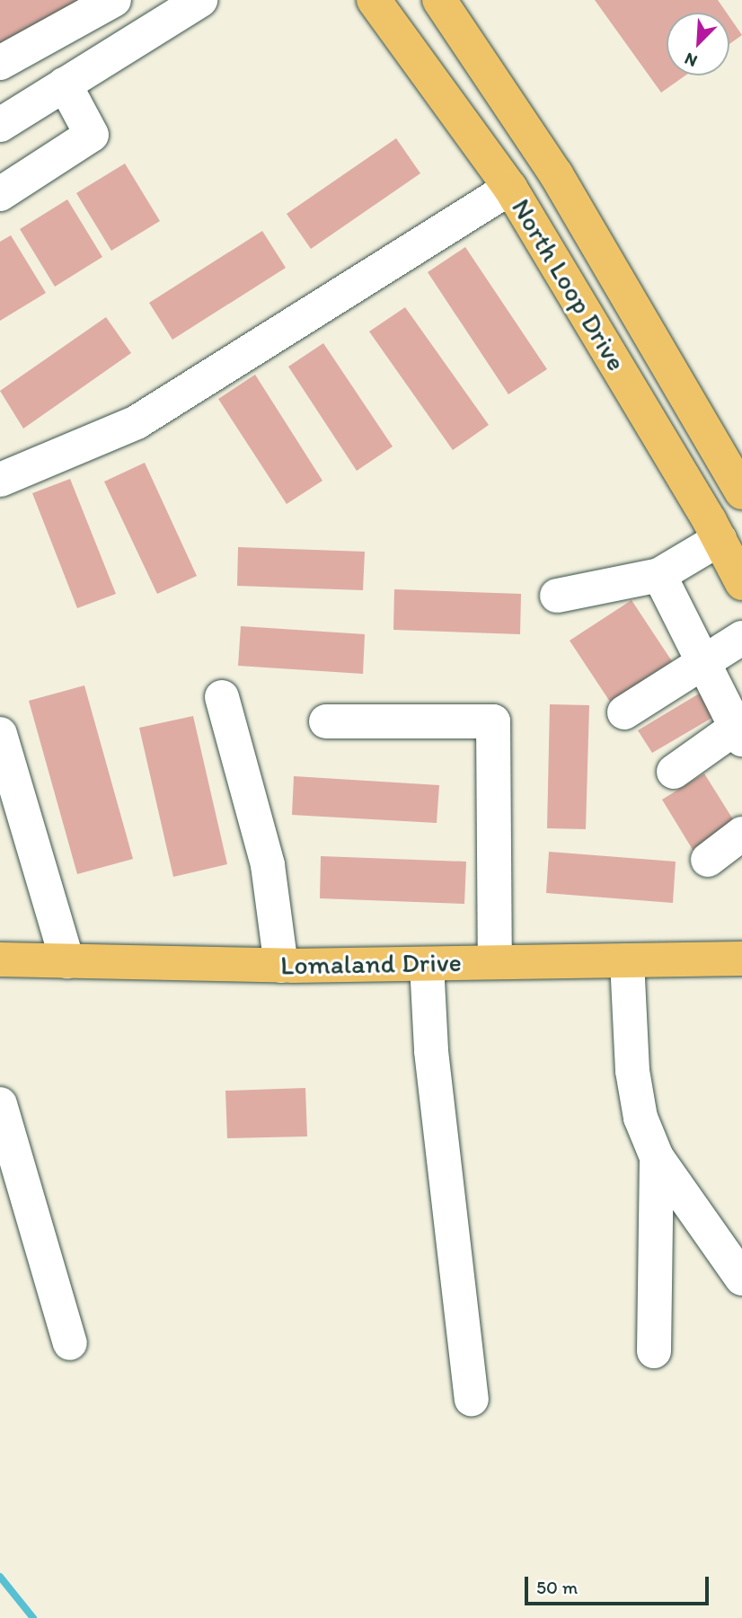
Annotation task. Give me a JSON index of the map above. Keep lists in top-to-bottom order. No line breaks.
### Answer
{"streets":{"main road":["North Loop Drive","Lomaland Drive"]},"scale_bar":"50 m","north":"bottom left"}
